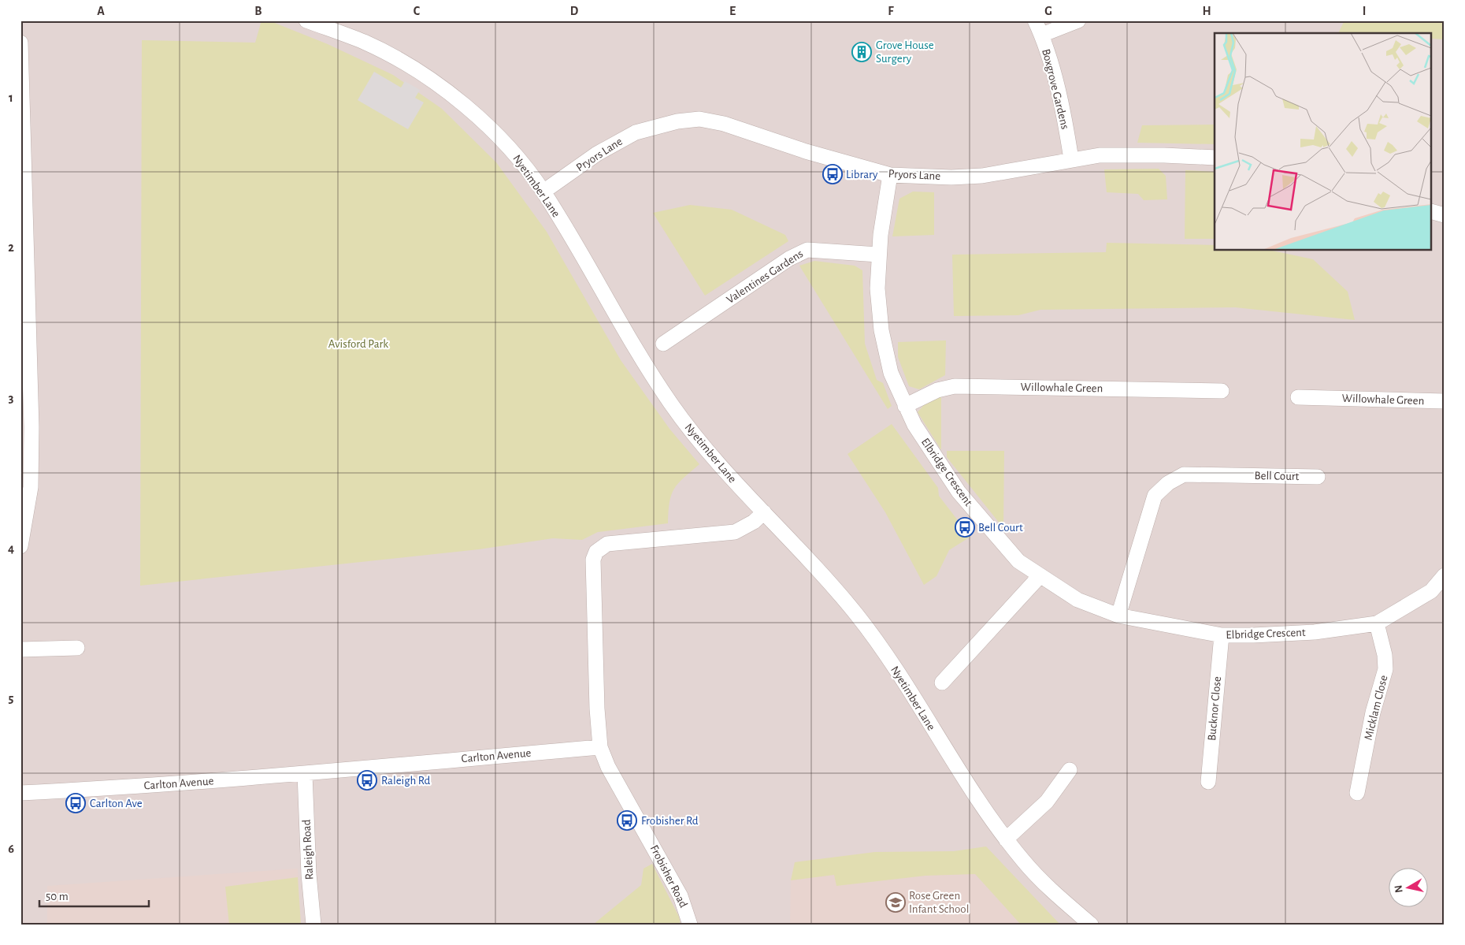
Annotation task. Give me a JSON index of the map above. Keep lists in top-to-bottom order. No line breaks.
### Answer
{"streets":{"street":["Boxgrove Gardens","Pryors Lane","Nyetimber Lane","Valentines Gardens","Willowhale Green","Elbridge Crescent","Bell Court","Micklam Close","Bucknor Close","Carlton Avenue","Raleigh Road","Frobisher Road"]},"crossings":[["Boxgrove Gardens","Pryors Lane"],["Pryors Lane","Nyetimber Lane"],["Pryors Lane","Elbridge Crescent"],["Valentines Gardens","Elbridge Crescent"],["Willowhale Green","Elbridge Crescent"],["Elbridge Crescent","Bell Court"],["Elbridge Crescent","Micklam Close"],["Elbridge Crescent","Bucknor Close"],["Carlton Avenue","Raleigh Road"],["Carlton Avenue","Frobisher Road"]],"parks":["Avisford Park"],"places":{"building":["Grove House Surgery"],"bus stop":["Library","Bell Court","Raleigh Rd","Carlton Ave","Frobisher Rd"],"school or university":["Rose Green Infant School"]},"scale_bar":"50 m","north":"left","grid":{"columns":["A","B","C","D","E","F","G","H","I"],"rows":["1","2","3","4","5","6"]}}
